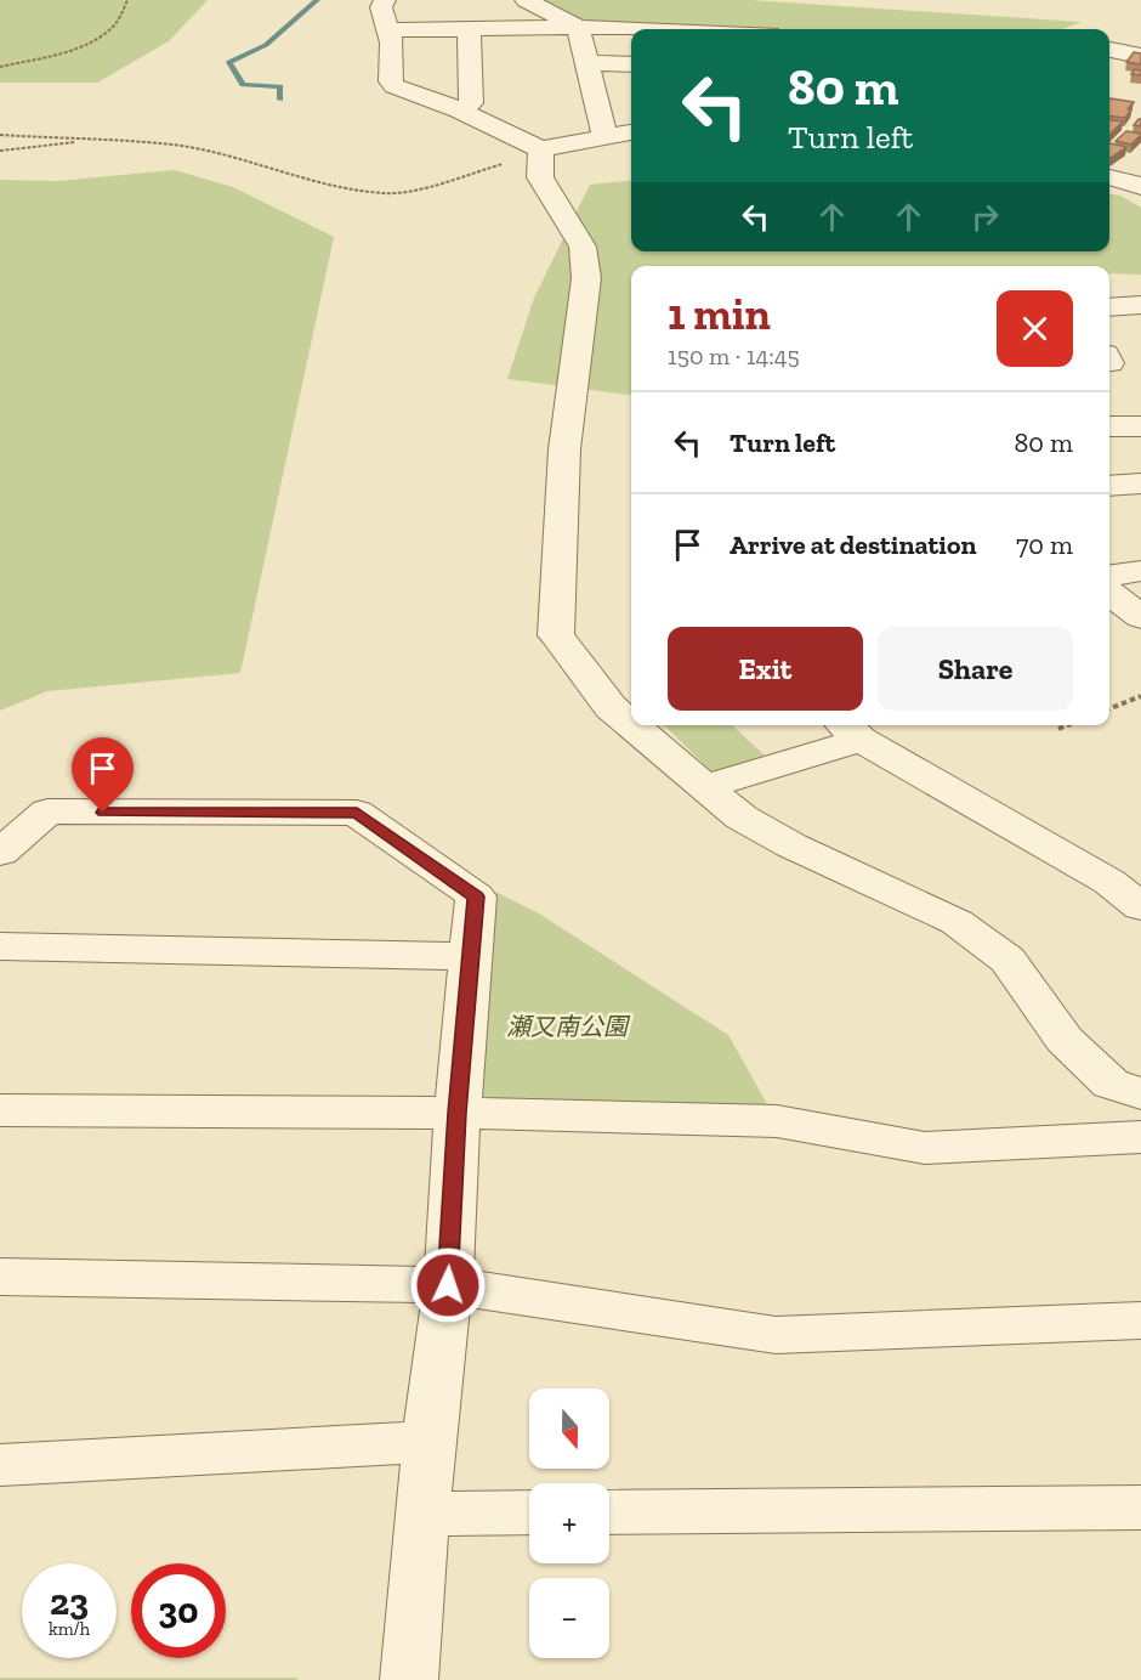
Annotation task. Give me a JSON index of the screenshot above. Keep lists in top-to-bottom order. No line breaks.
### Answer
{"parks":["瀬又南公園"],"north":"bottom","page":{"turn":["80 m","Turn left"],"heading":["1 min","150 m · 14:45"],"list":[{"name":"Turn left","value":"80 m"},{"name":"Arrive at destination","value":"70 m"}],"buttons":["Exit","Share"],"map_buttons":["+","−"],"speed":"23 km/h","limit":"30"}}
